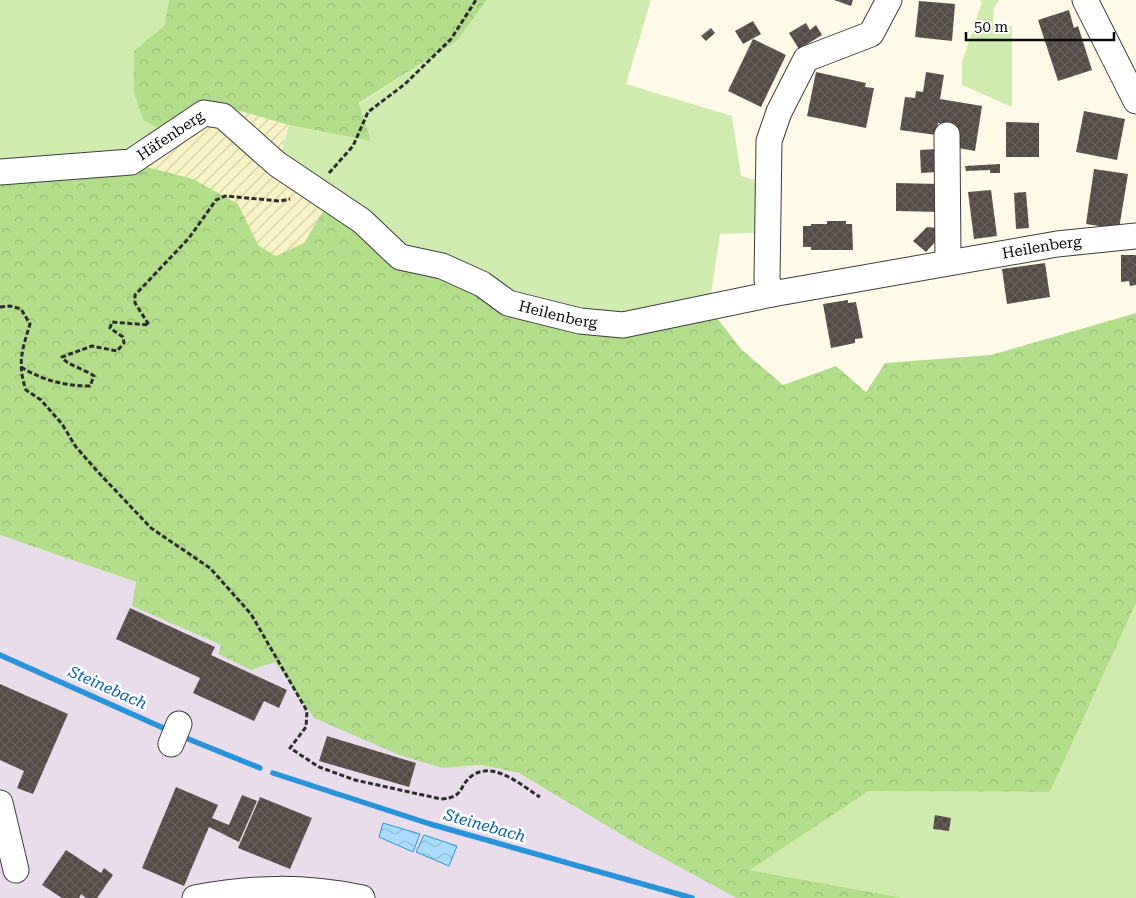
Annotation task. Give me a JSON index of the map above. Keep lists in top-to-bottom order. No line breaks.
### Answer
{"streets":{"street":["Häfenberg","Heilenberg"]},"crossings":[["Häfenberg","Heilenberg"]],"water":["Steinebach"],"scale_bar":"50 m"}
